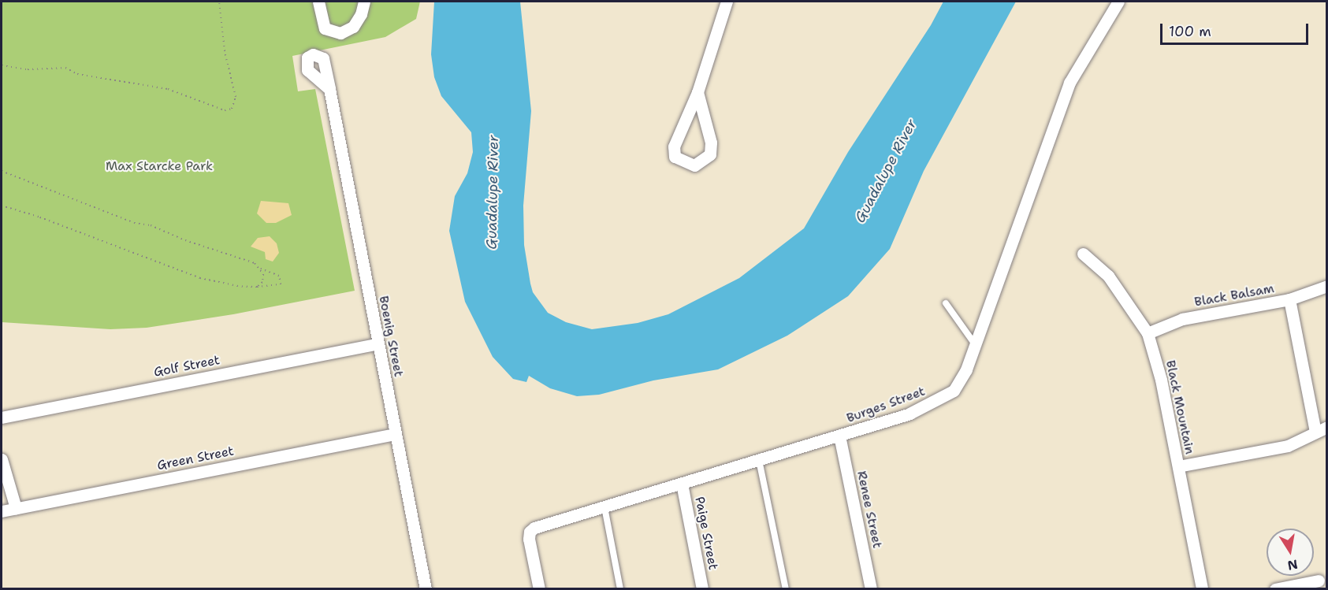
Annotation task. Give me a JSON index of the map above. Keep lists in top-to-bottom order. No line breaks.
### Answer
{"streets":{"street":["Black Balsam","Boenig Street","Golf Street","Burges Street","Black Mountain","Green Street","Renee Street","Paige Street"]},"crossings":[["Black Balsam","Black Mountain"],["Boenig Street","Golf Street"],["Boenig Street","Green Street"],["Burges Street","Renee Street"],["Burges Street","Paige Street"]],"water":["Guadalupe River"],"parks":["Max Starcke Park"],"scale_bar":"100 m","north":"bottom"}
